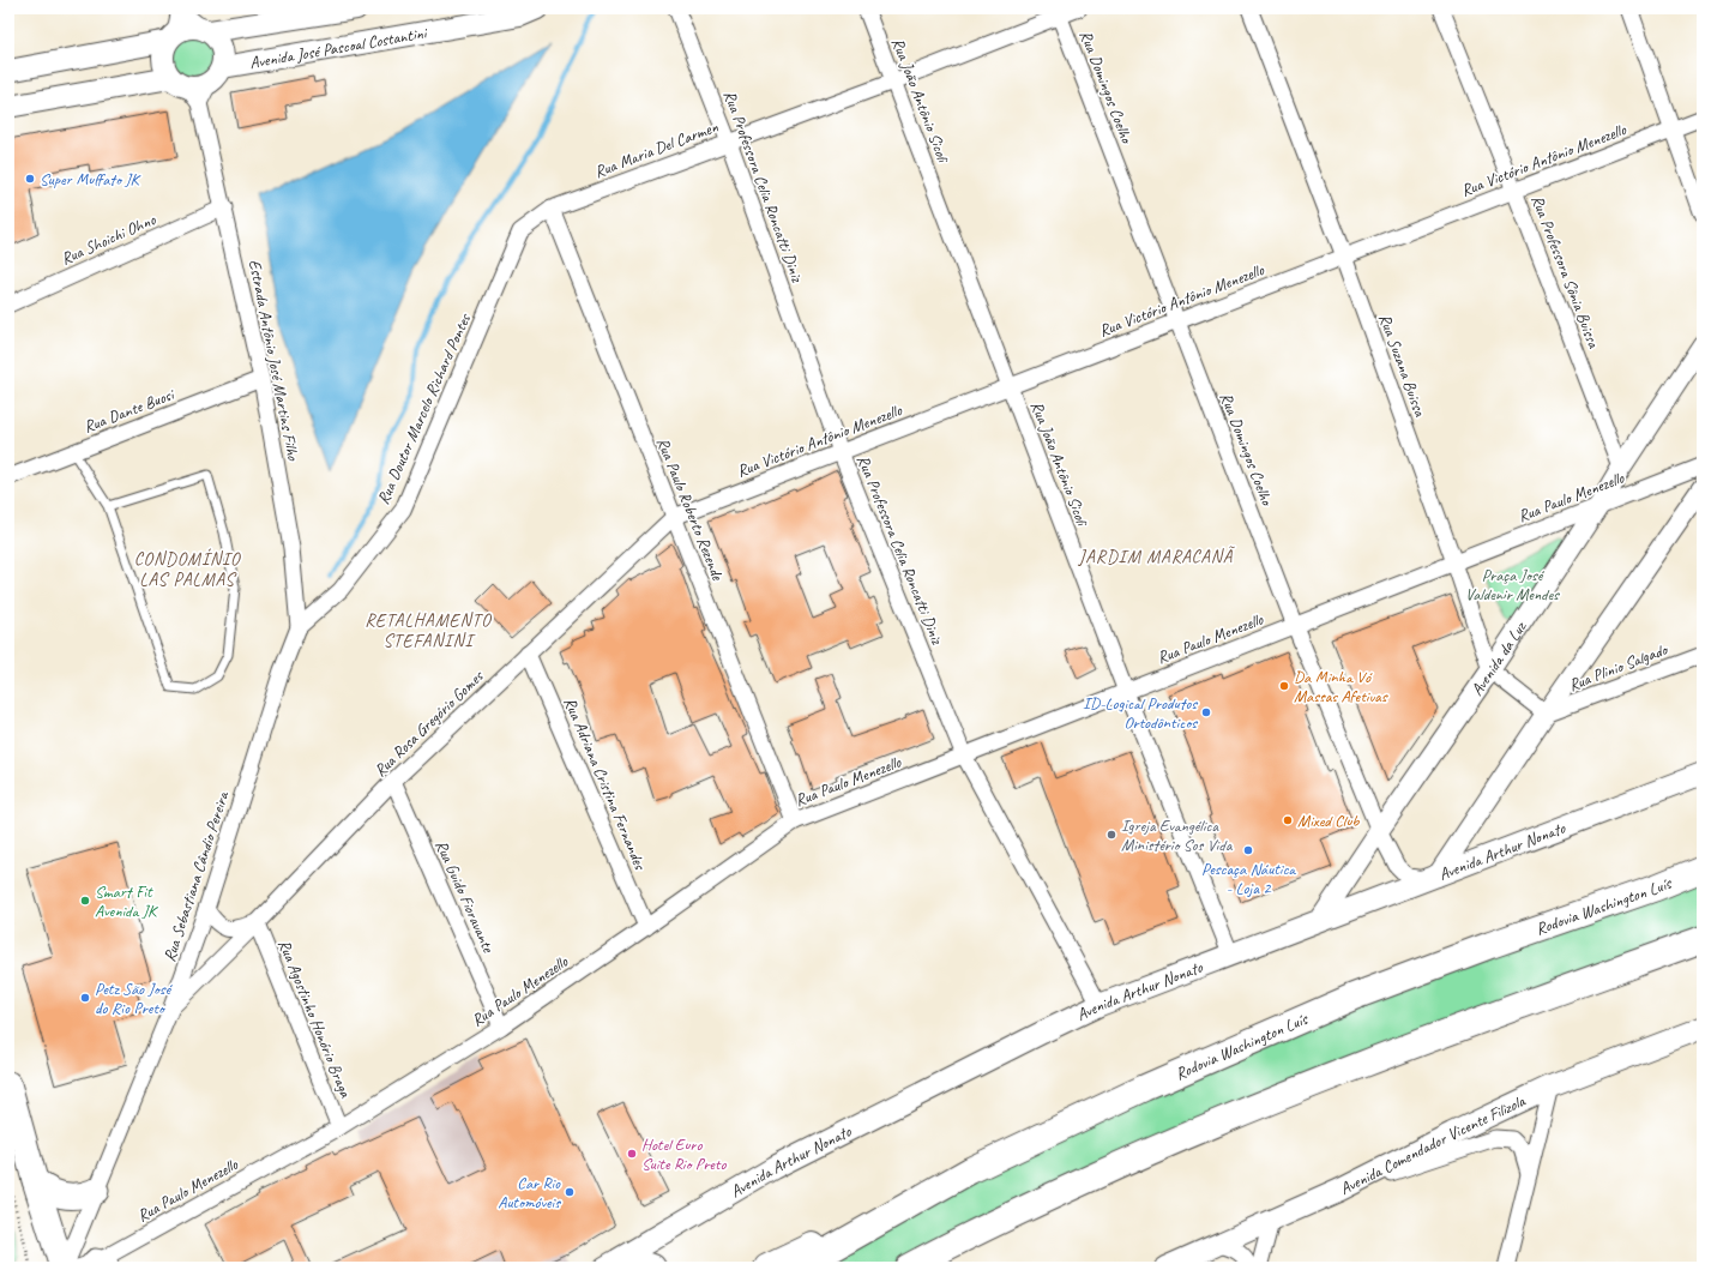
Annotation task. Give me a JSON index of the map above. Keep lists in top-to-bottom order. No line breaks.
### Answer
{"streets":{"highway":["Rodovia Washington Luís"],"main road":["Avenida José Pascoal Costantini","Avenida Arthur Nonato","Avenida Comendador Vicente Filizola"],"street":["Rua Domingos Coelho","Rua João Antônio Sicoli","Rua Maria Del Carmen","Rua Victório Antônio Menezello","Rua Professora Celia Roncatti Diniz","Rua Shoichi Ohno","Rua Professora Sônia Buissa","Estrada Antônio José Martins Filho","Rua Suzana Buissa","Rua Doutor Marcelo Richard Pontes","Rua Dante Buosi","Rua Paulo Menezello","Rua Paulo Roberto Rezende","Avenida da Luz","Rua Plinio Salgado","Rua Rosa Gregório Gomes","Rua Adriana Cristina Fernandes","Rua Sebastiana Cândio Pereira","Rua Guido Fioravante","Rua Agostinho Honório Braga"]},"crossings":[["Avenida José Pascoal Costantini","Estrada Antônio José Martins Filho"],["Rua Domingos Coelho","Rua Maria Del Carmen"],["Rua Domingos Coelho","Rua Victório Antônio Menezello"],["Rua Domingos Coelho","Rua Paulo Menezello"],["Rua Domingos Coelho","Avenida da Luz"],["Rua Domingos Coelho","Avenida Arthur Nonato"],["Rua João Antônio Sicoli","Rua Maria Del Carmen"],["Rua João Antônio Sicoli","Rua Victório Antônio Menezello"],["Rua João Antônio Sicoli","Rua Paulo Menezello"],["Rua João Antônio Sicoli","Avenida Arthur Nonato"],["Rua Maria Del Carmen","Rua Professora Celia Roncatti Diniz"],["Rua Maria Del Carmen","Rua Doutor Marcelo Richard Pontes"],["Rua Maria Del Carmen","Rua Paulo Roberto Rezende"],["Rua Victório Antônio Menezello","Rua Professora Celia Roncatti Diniz"],["Rua Victório Antônio Menezello","Rua Professora Sônia Buissa"],["Rua Victório Antônio Menezello","Rua Suzana Buissa"],["Rua Victório Antônio Menezello","Rua Paulo Roberto Rezende"],["Rua Victório Antônio Menezello","Rua Rosa Gregório Gomes"],["Rua Professora Celia Roncatti Diniz","Rua Paulo Menezello"],["Rua Professora Celia Roncatti Diniz","Avenida Arthur Nonato"],["Rua Shoichi Ohno","Estrada Antônio José Martins Filho"],["Rua Professora Sônia Buissa","Avenida da Luz"],["Estrada Antônio José Martins Filho","Rua Doutor Marcelo Richard Pontes"],["Estrada Antônio José Martins Filho","Rua Dante Buosi"],["Estrada Antônio José Martins Filho","Rua Sebastiana Cândio Pereira"],["Rua Suzana Buissa","Rua Paulo Menezello"],["Rua Suzana Buissa","Avenida da Luz"],["Rua Doutor Marcelo Richard Pontes","Rua Sebastiana Cândio Pereira"],["Rua Paulo Menezello","Rua Paulo Roberto Rezende"],["Rua Paulo Menezello","Avenida da Luz"],["Rua Paulo Menezello","Rua Adriana Cristina Fernandes"],["Rua Paulo Menezello","Rua Guido Fioravante"],["Rua Paulo Menezello","Rua Agostinho Honório Braga"],["Rua Paulo Roberto Rezende","Rua Rosa Gregório Gomes"],["Avenida da Luz","Avenida Arthur Nonato"],["Rua Rosa Gregório Gomes","Rua Adriana Cristina Fernandes"],["Rua Rosa Gregório Gomes","Rua Sebastiana Cândio Pereira"],["Rua Rosa Gregório Gomes","Rua Guido Fioravante"],["Rua Rosa Gregório Gomes","Rua Agostinho Honório Braga"]],"districts":["JARDIM MARACANÃ","CONDOMÍNIO LAS PALMAS","RETALHAMENTO STEFANINI"],"parks":["Praça José Valdenir Mendes"],"places":["Super Muffato JK","Da Minha Vó Massas Afetivas","ID-Logical Produtos Ortodônticos","Mixed Club","Igreja Evangélica Ministério Sos Vida","Pescaça Náutica - Loja 2","Smart Fit Avenida JK","Petz São José do Rio Preto","Hotel Euro Suite Rio Preto","Car Rio Automóveis"]}
